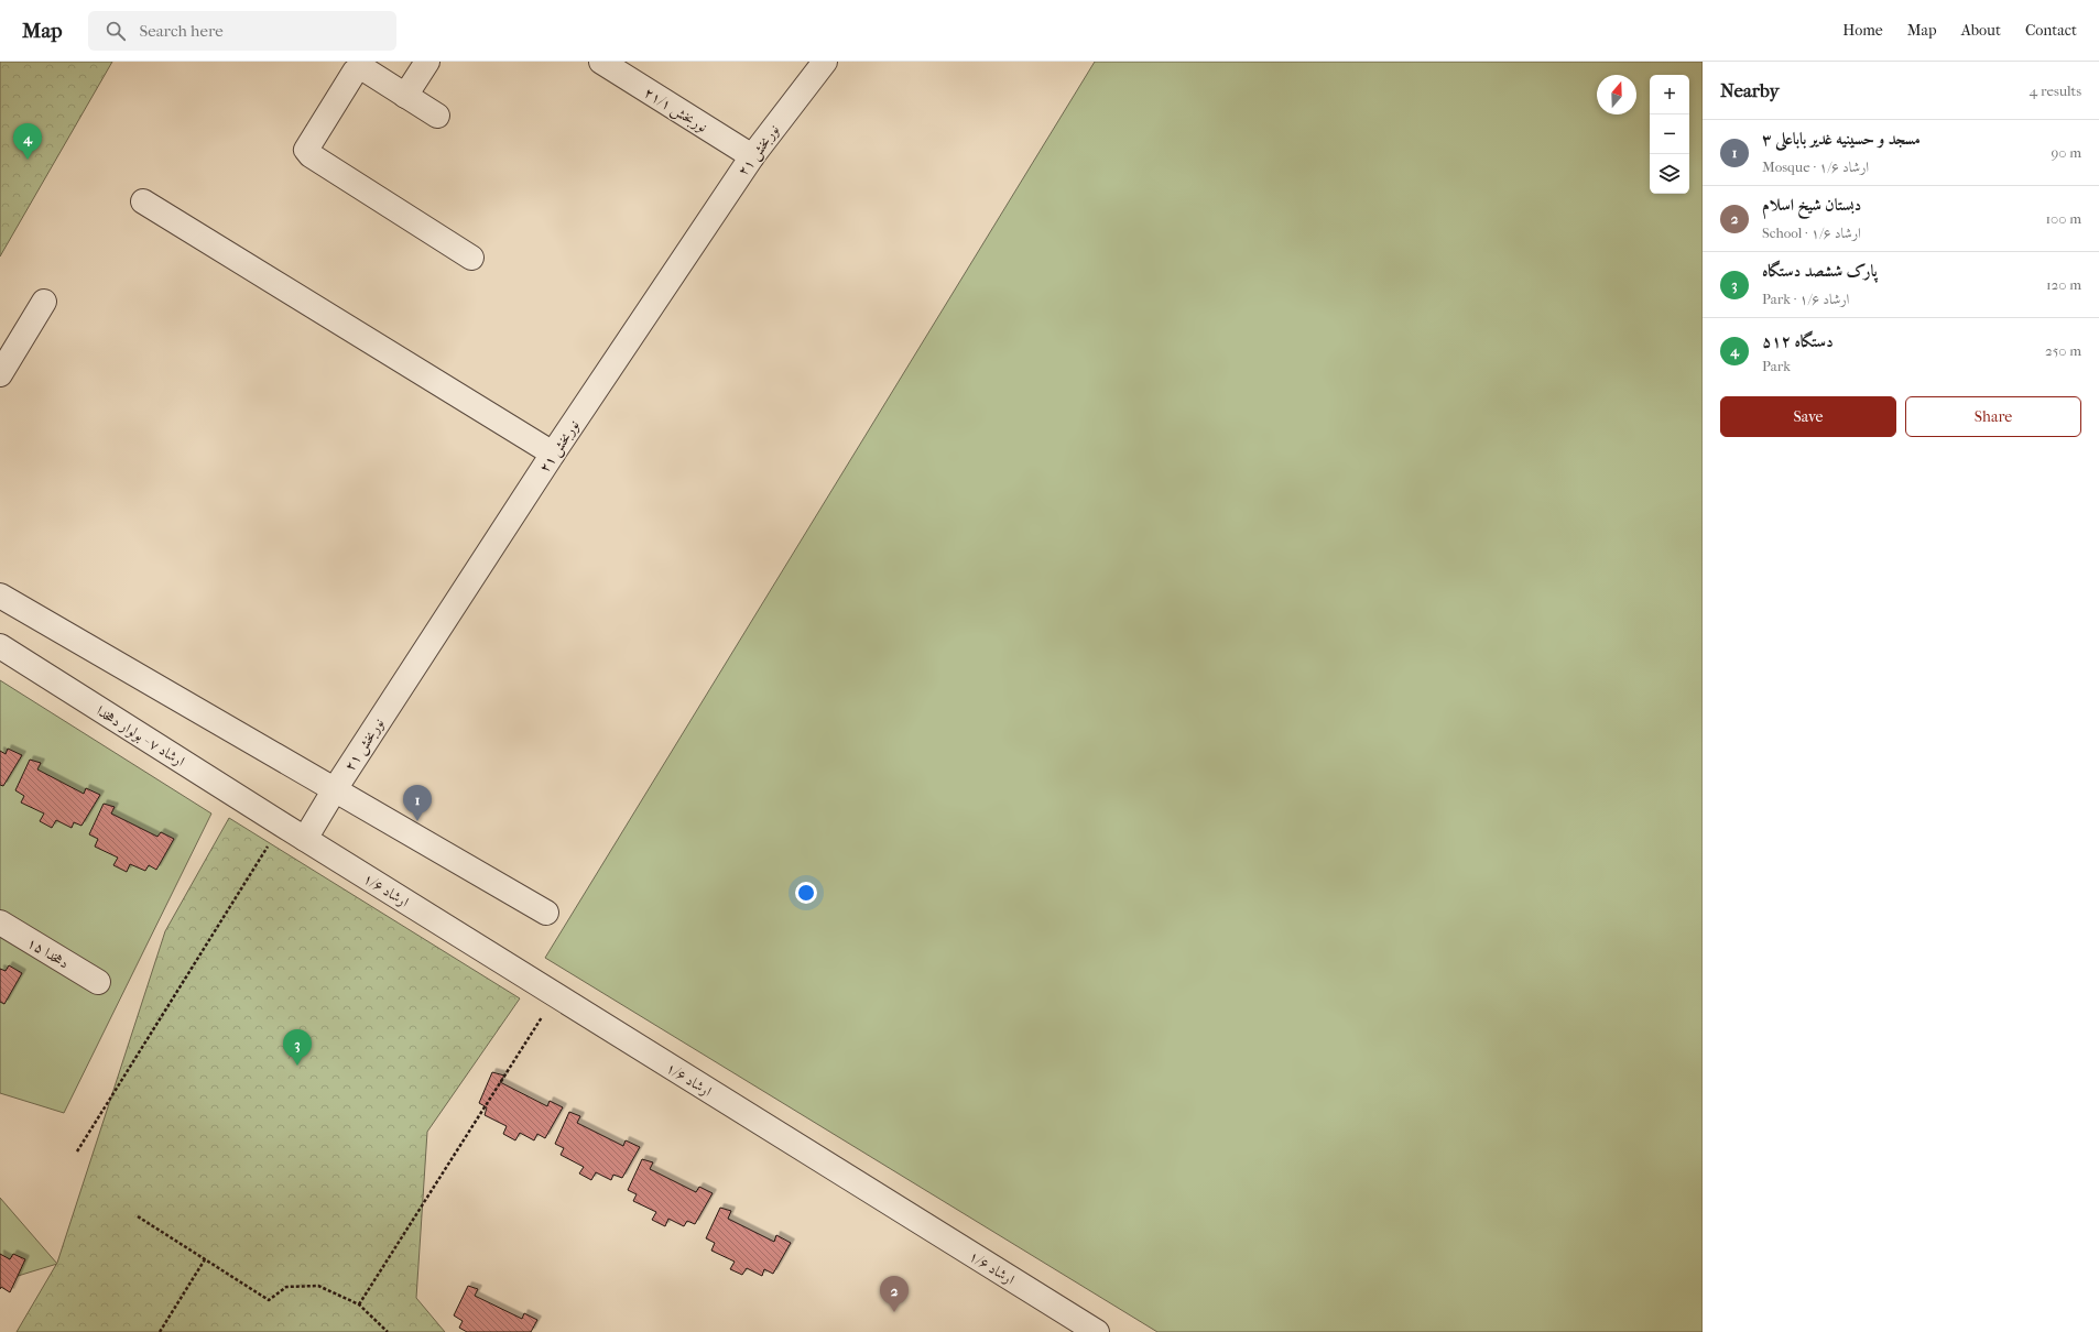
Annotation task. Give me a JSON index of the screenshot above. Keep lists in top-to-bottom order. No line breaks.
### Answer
{"streets":{"street":["نوربخش ۲۱/۱","نوربخش ۲۱","ارشاد ۷ - بولوار دهخدا","ارشاد ۱/۶","دهخدا ۱۵"]},"crossings":[["نوربخش ۲۱/۱","نوربخش ۲۱"],["نوربخش ۲۱","ارشاد ۱/۶"],["ارشاد ۷ - بولوار دهخدا","ارشاد ۱/۶"]],"north":"top","page":{"header":"Map","search":"Search here","nav":["Home","Map","About","Contact"],"heading":["Nearby","4 results"],"map_buttons":["+","−"],"list":[{"mark":"1","name":"مسجد و حسینیه غدیر باباعلی ۳","note":"Mosque · ارشاد ۱/۶","value":"90 m"},{"mark":"2","name":"دبستان شیخ اسلام","note":"School · ارشاد ۱/۶","value":"100 m"},{"mark":"3","name":"پارک‌ ششصد دستگاه","note":"Park · ارشاد ۱/۶","value":"120 m"},{"mark":"4","name":"۵۱۲ دستگاه","note":"Park","value":"250 m"}],"pins":["4","1","3","2"],"buttons":["Save","Share"]}}
